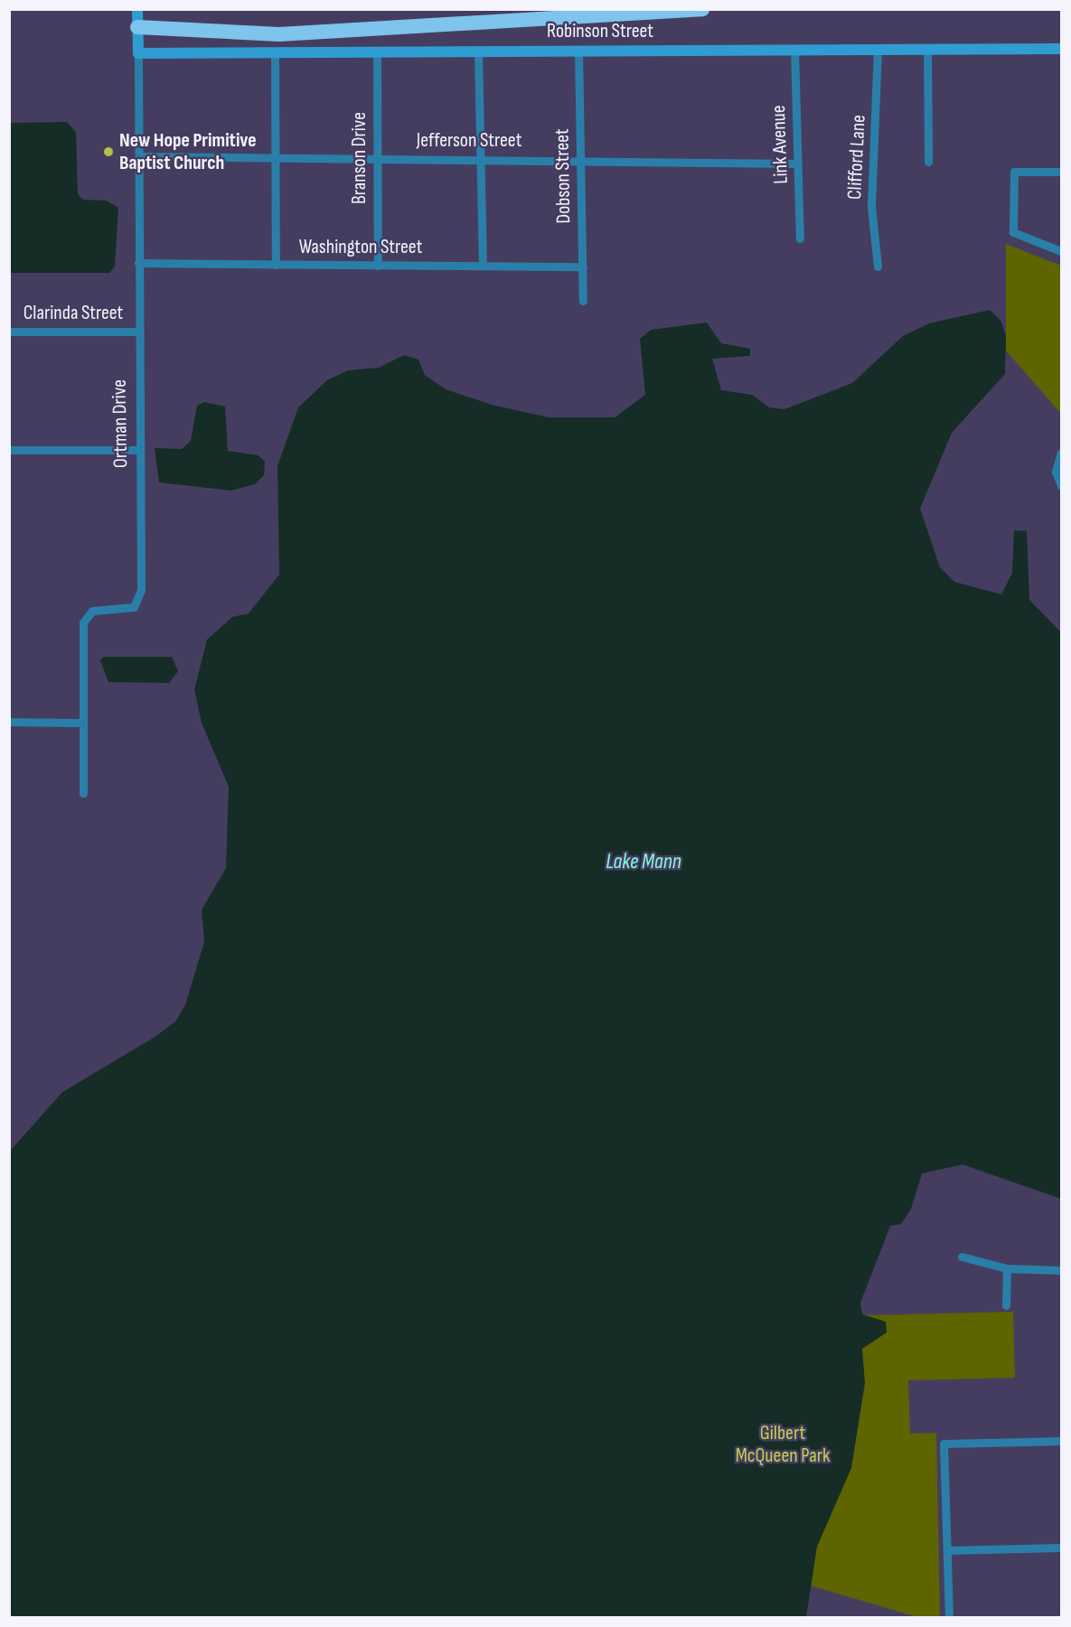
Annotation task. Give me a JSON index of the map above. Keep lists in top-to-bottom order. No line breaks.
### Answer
{"streets":{"street":["Robinson Street","Jefferson Street","Link Avenue","Clifford Lane","Branson Drive","Dobson Street","Washington Street","Clarinda Street","Ortman Drive"]},"crossings":[["Robinson Street","Link Avenue"],["Robinson Street","Clifford Lane"],["Robinson Street","Branson Drive"],["Robinson Street","Dobson Street"],["Robinson Street","Ortman Drive"],["Jefferson Street","Link Avenue"],["Jefferson Street","Branson Drive"],["Jefferson Street","Dobson Street"],["Jefferson Street","Ortman Drive"],["Branson Drive","Washington Street"],["Dobson Street","Washington Street"],["Washington Street","Ortman Drive"],["Clarinda Street","Ortman Drive"]],"water":["Lake Mann"],"parks":["Gilbert McQueen Park"],"places":["New Hope Primitive Baptist Church"]}
